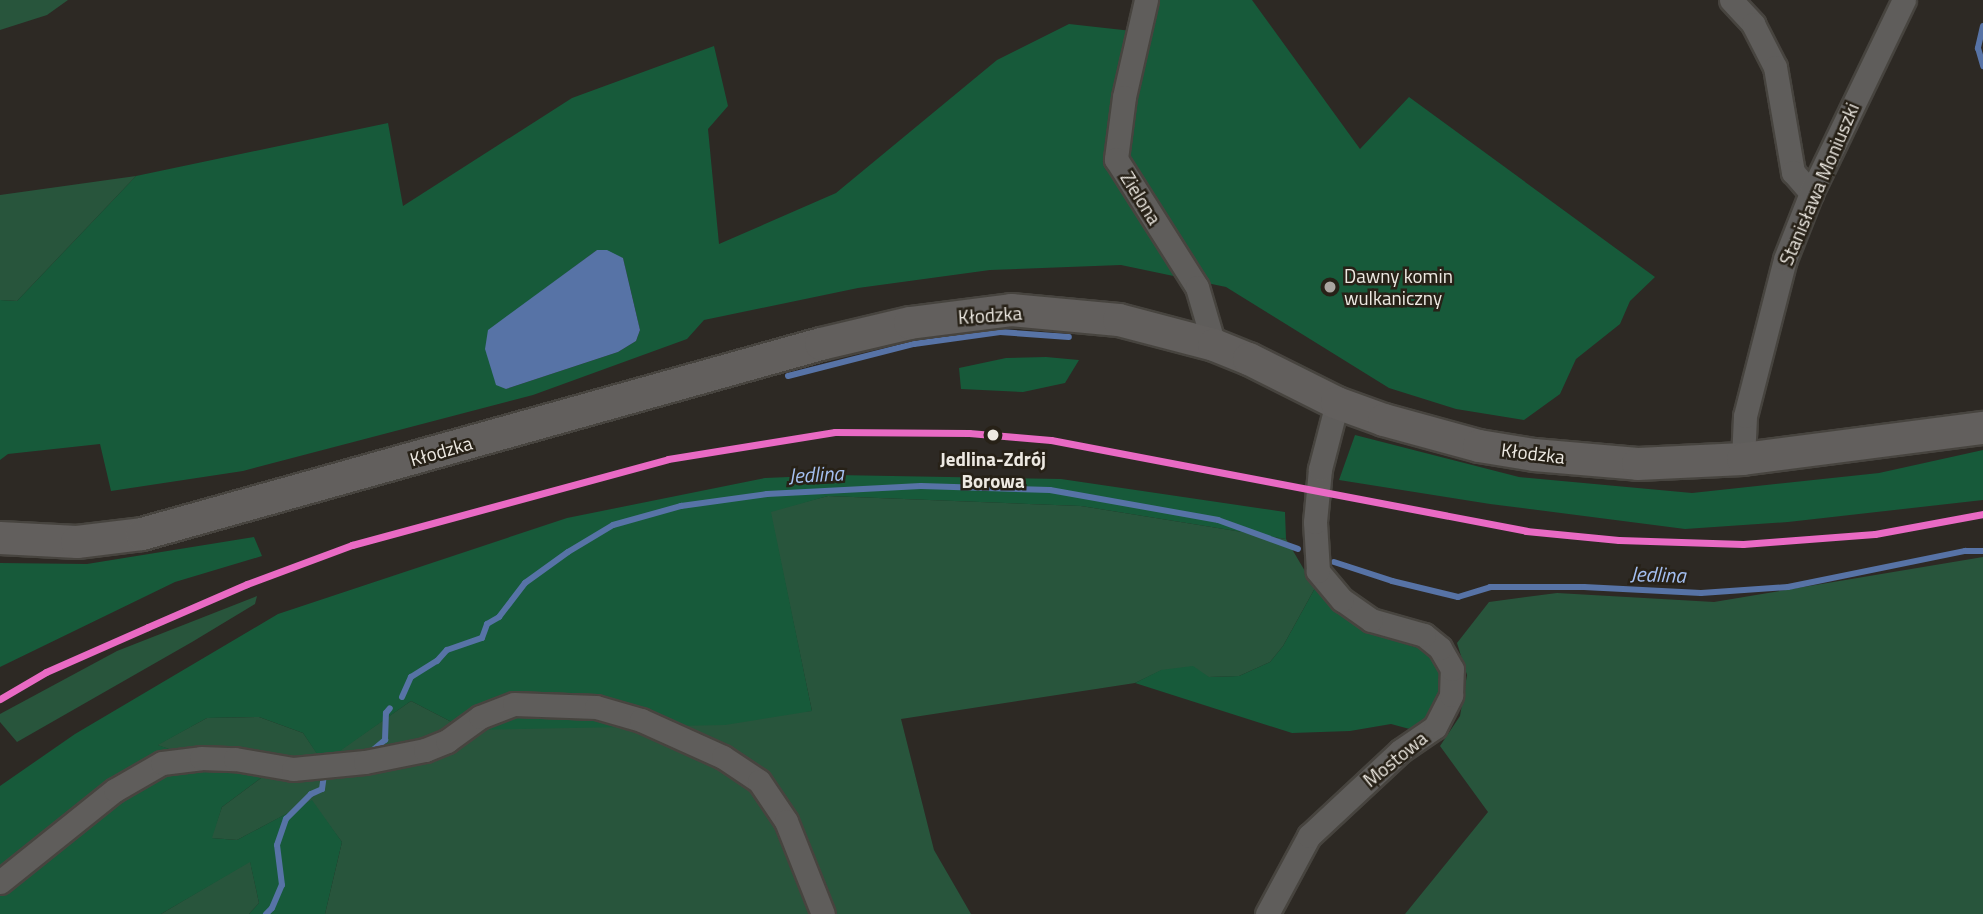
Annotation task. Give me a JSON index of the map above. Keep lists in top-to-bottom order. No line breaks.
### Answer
{"streets":{"main road":["Kłodzka"],"street":["Stanisława Moniuszki","Zielona","Mostowa"]},"crossings":[["Stanisława Moniuszki","Kłodzka"],["Zielona","Kłodzka"],["Kłodzka","Mostowa"]],"water":["Jedlina"],"places":["Dawny komin wulkaniczny","Jedlina-Zdrój Borowa"]}
